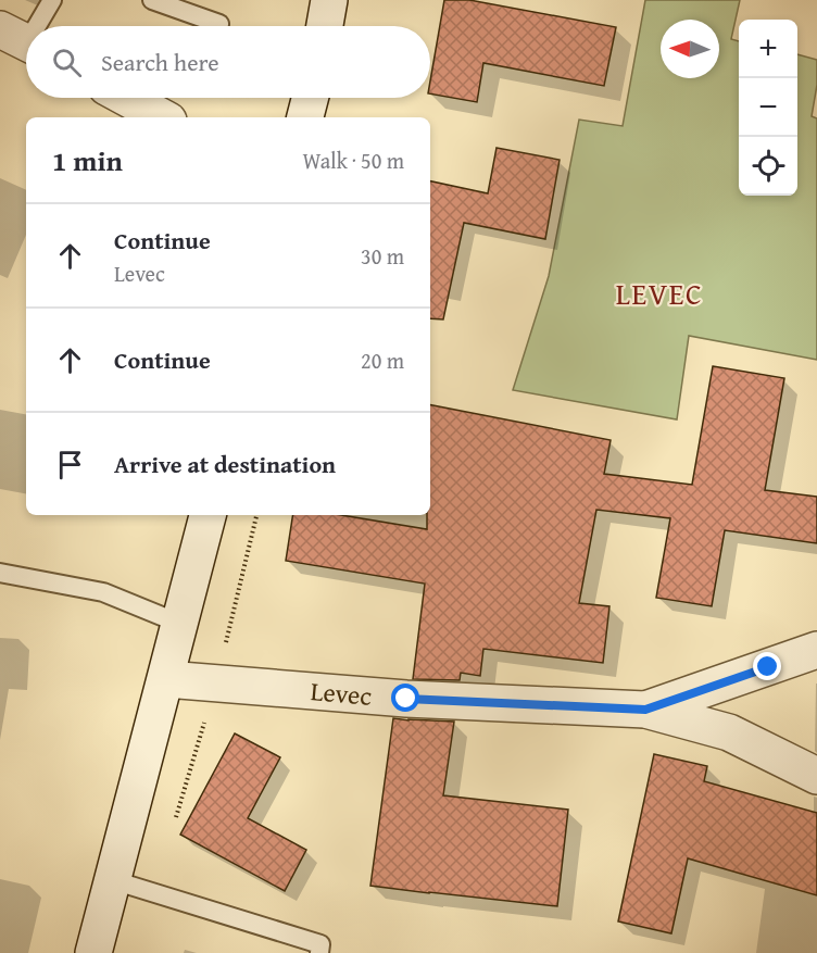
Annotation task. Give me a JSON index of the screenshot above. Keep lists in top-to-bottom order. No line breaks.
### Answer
{"streets":{"street":["Levec"]},"districts":["LEVEC"],"north":"left","page":{"map_buttons":["+","−"],"search":"Search here","heading":["1 min","Walk · 50 m"],"list":[["Continue","Levec","30 m"],["Continue","20 m"],"Arrive at destination"]}}
